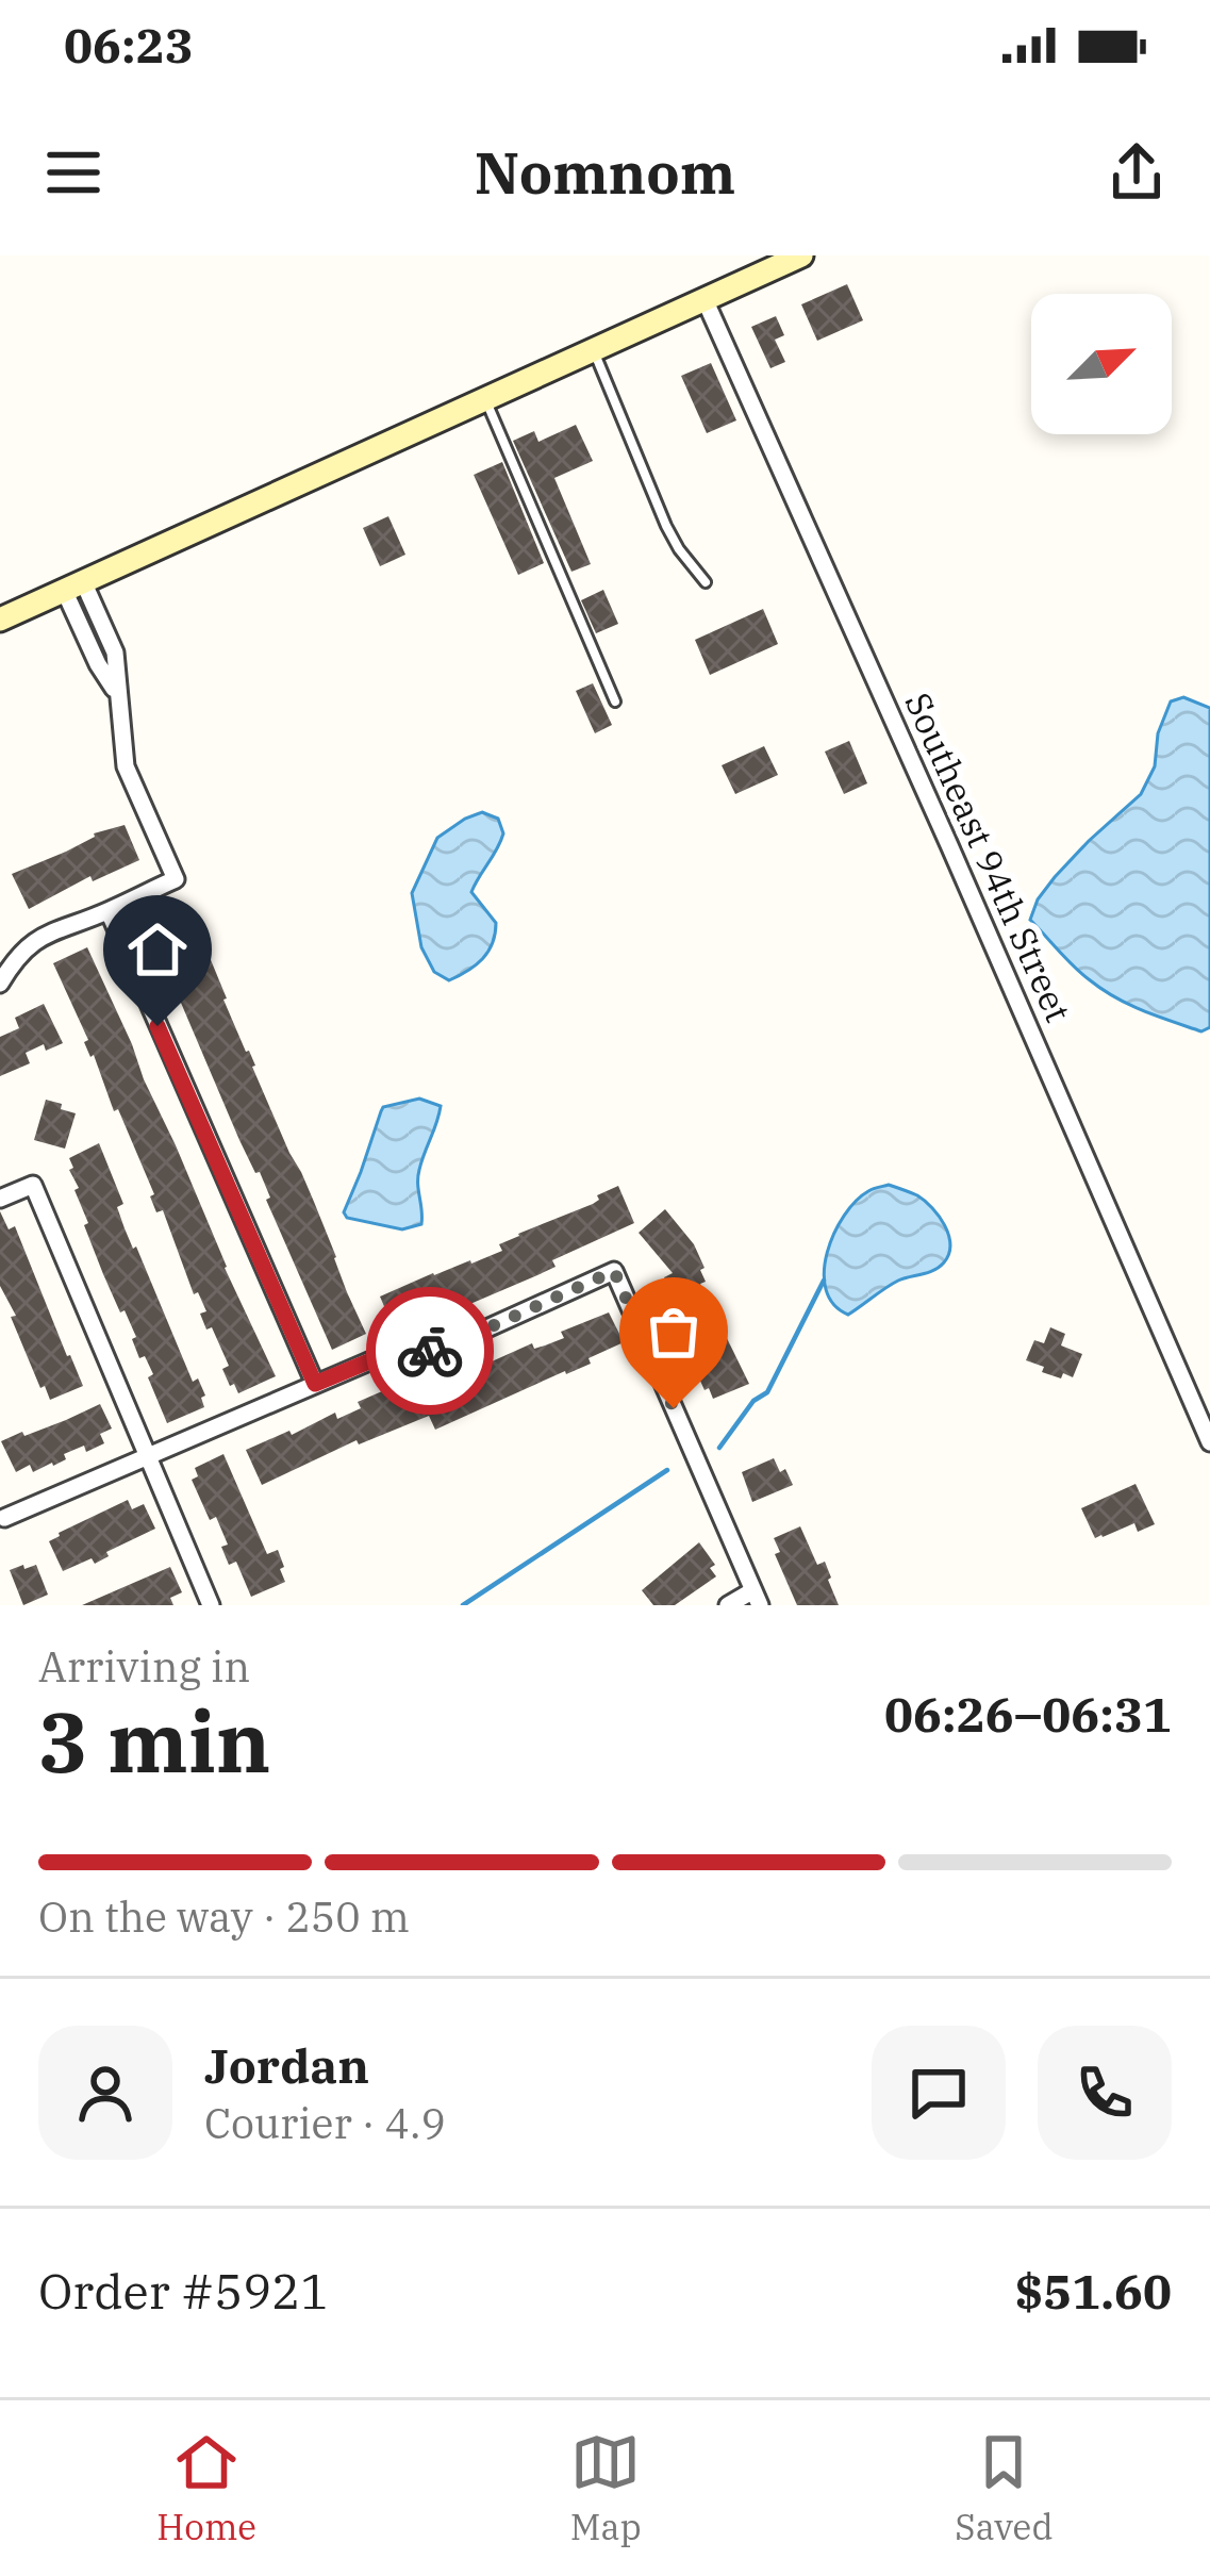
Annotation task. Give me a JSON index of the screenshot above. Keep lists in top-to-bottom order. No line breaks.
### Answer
{"streets":{"street":["Southeast 94th Street"]},"north":"top right","page":{"status":"06:23","header":"Nomnom","heading":["3 min","Arriving in","06:26–06:31"],"panel":["Jordan","Courier · 4.9","Order #5921","$51.60"],"bar":"On the way · 250 m","tabs":["Home","Map","Saved"]}}
